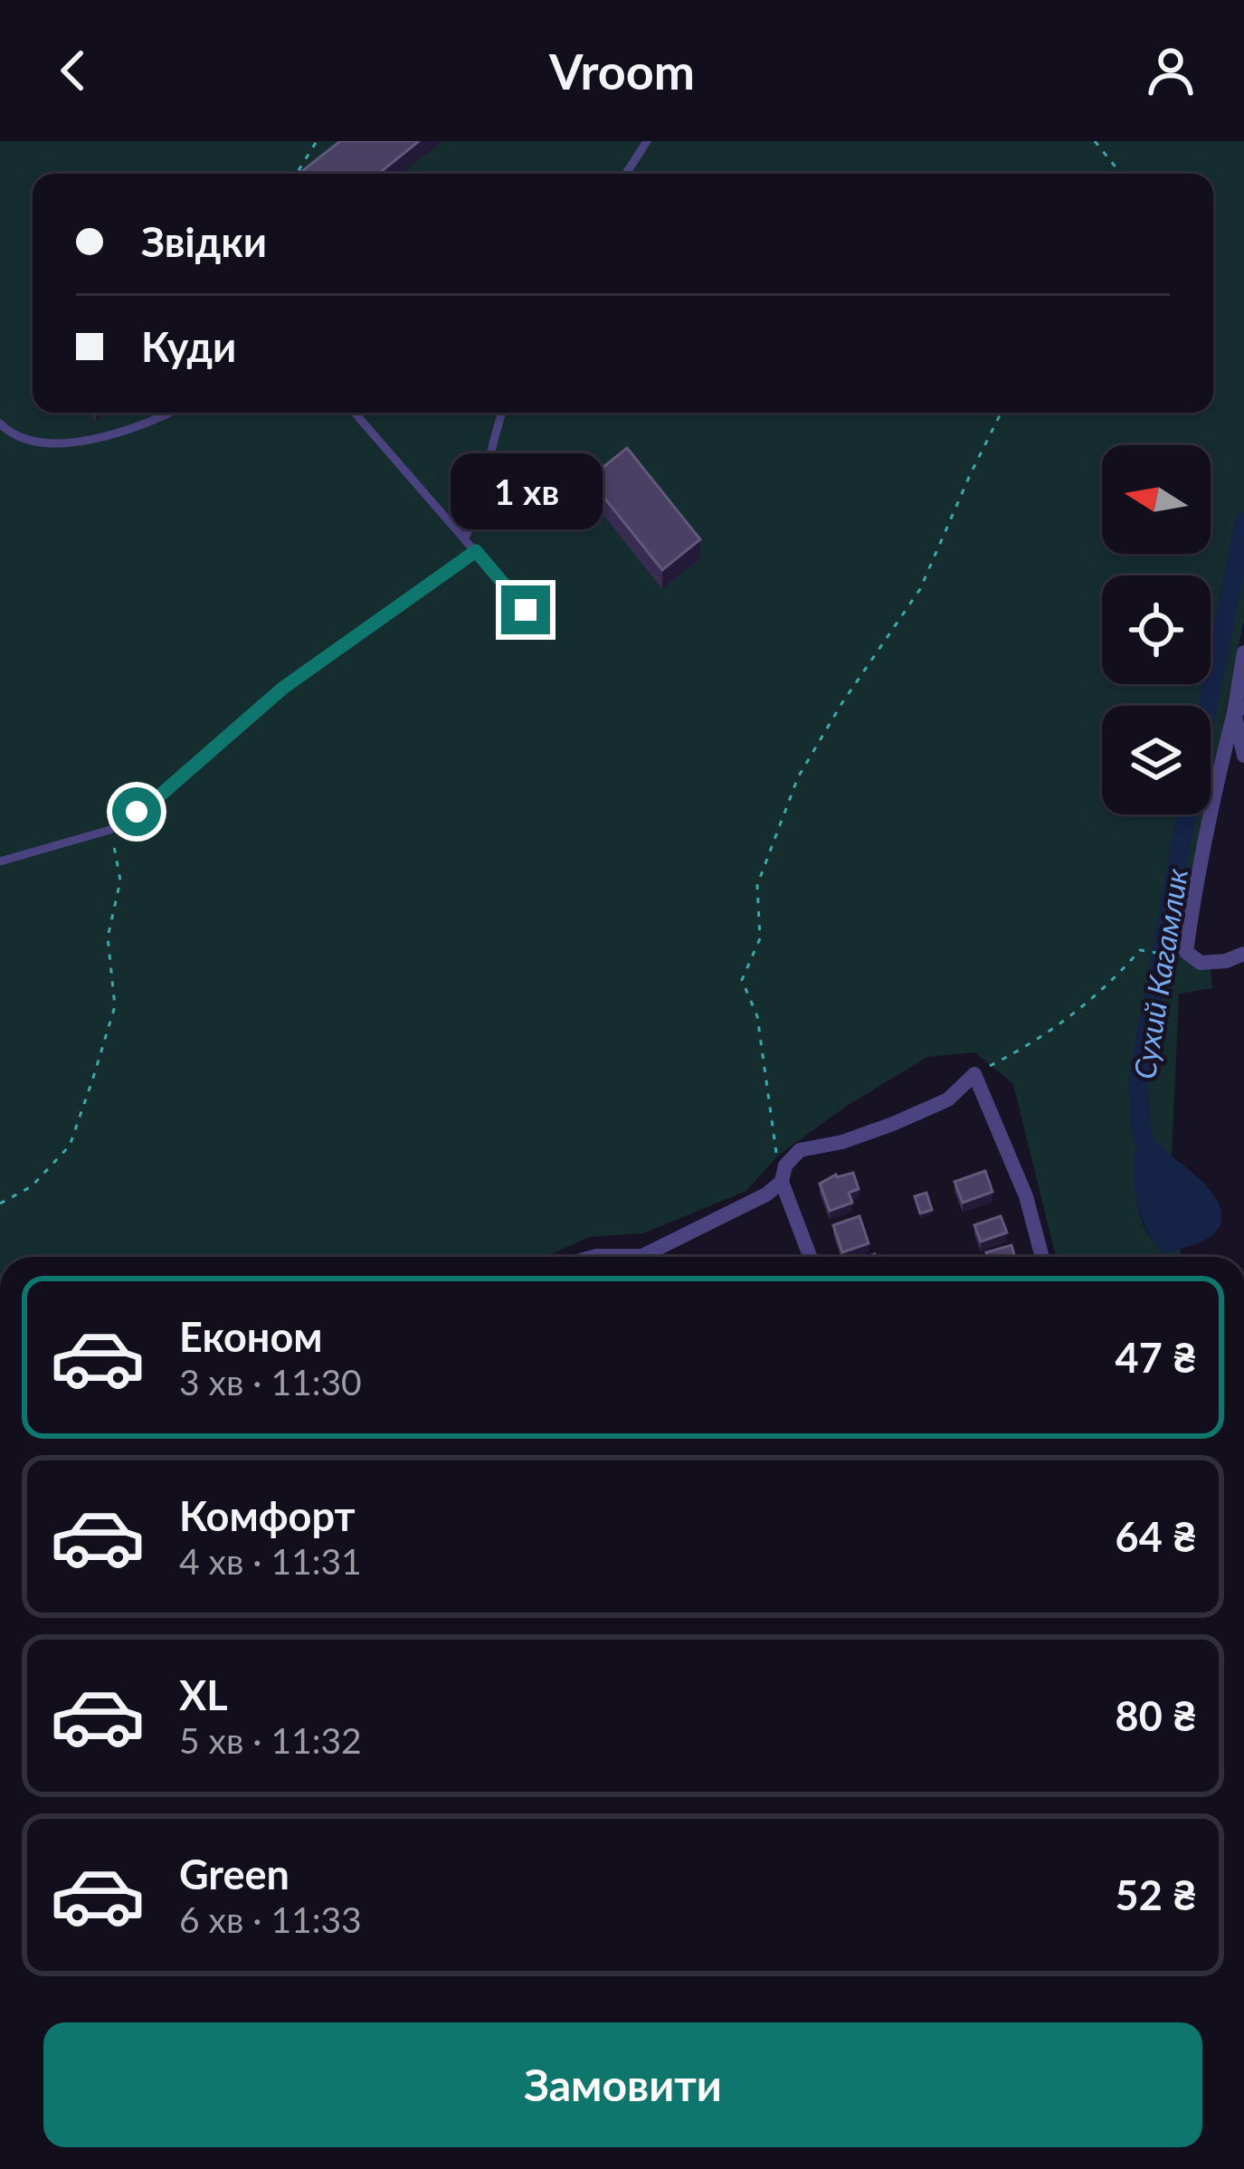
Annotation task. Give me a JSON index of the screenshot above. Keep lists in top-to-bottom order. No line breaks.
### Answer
{"water":["Сухий Кагамлик"],"north":"left","page":{"header":"Vroom","banner":["Звідки","Куди"],"bubble":"1 хв","list":[{"name":"Економ","note":"3 хв · 11:30","value":"47 ₴"},{"name":"Комфорт","note":"4 хв · 11:31","value":"64 ₴"},{"name":"XL","note":"5 хв · 11:32","value":"80 ₴"},{"name":"Green","note":"6 хв · 11:33","value":"52 ₴"}],"buttons":"Замовити"}}
